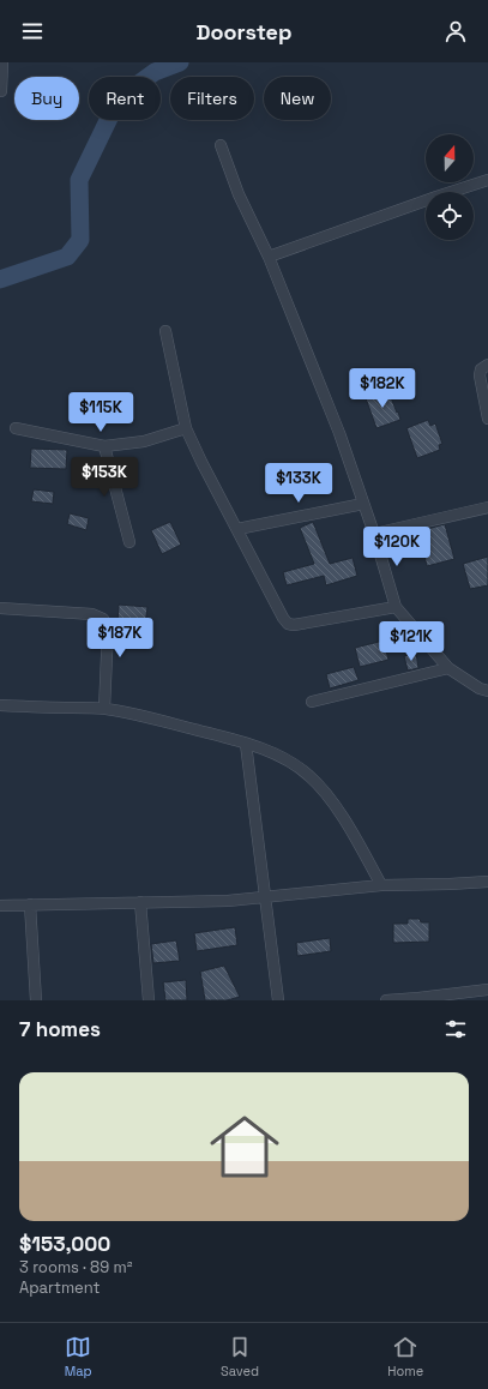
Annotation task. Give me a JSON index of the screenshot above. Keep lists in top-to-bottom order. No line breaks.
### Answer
{"north":"top","page":{"header":"Doorstep","chip":["Buy","Rent","Filters","New"],"price":["$182K","$115K","$153K","$133K","$120K","$187K","$121K"],"heading":"7 homes","list":[{"name":"$153,000","note":"3 rooms · 89 m² · Apartment"}],"tabs":["Map","Saved","Home"]}}
